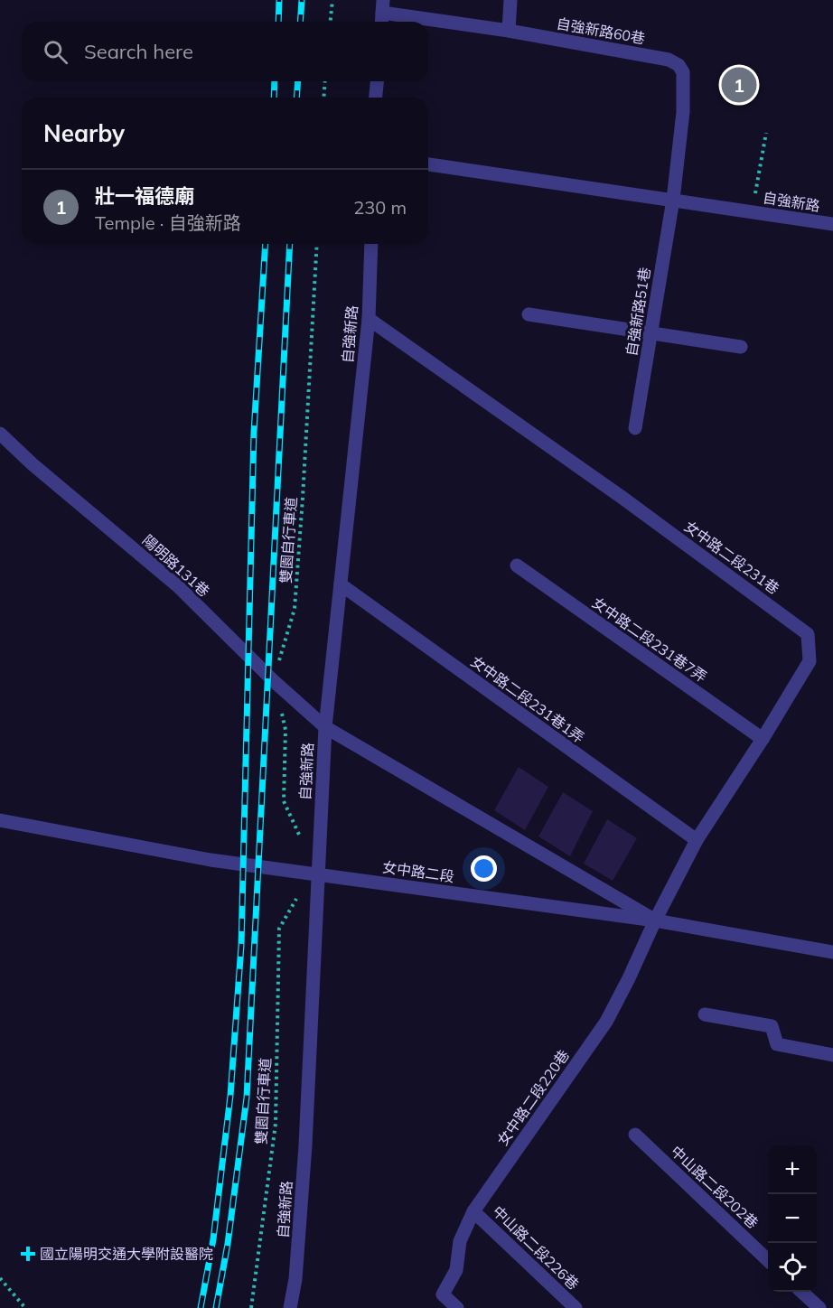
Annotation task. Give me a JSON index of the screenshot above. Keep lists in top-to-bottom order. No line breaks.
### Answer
{"streets":{"street":["自強新路60巷","自強新路","自強新路51巷","女中路二段231巷","陽明路131巷","女中路二段231巷7弄","女中路二段231巷1弄","女中路二段","女中路二段220巷","中山路二段202巷","中山路二段226巷"],"path":["雙園自行車道"]},"crossings":[["自強新路60巷","自強新路"],["自強新路60巷","自強新路51巷"],["自強新路","自強新路51巷"],["自強新路","女中路二段231巷"],["自強新路","陽明路131巷"],["自強新路","女中路二段231巷1弄"],["自強新路","女中路二段"],["雙園自行車道","陽明路131巷"],["女中路二段231巷","陽明路131巷"],["女中路二段231巷","女中路二段231巷7弄"],["女中路二段231巷","女中路二段231巷1弄"],["女中路二段231巷","女中路二段"],["女中路二段231巷","女中路二段220巷"],["陽明路131巷","女中路二段"],["陽明路131巷","女中路二段220巷"],["女中路二段","女中路二段220巷"],["女中路二段220巷","中山路二段226巷"]],"places":{"health":["國立陽明交通大學附設醫院"]},"page":{"search":"Search here","pins":"1","heading":"Nearby","list":[{"mark":"1","name":"壯一福德廟","note":"Temple · 自強新路","value":"230 m"}],"map_buttons":["+","−"]}}
